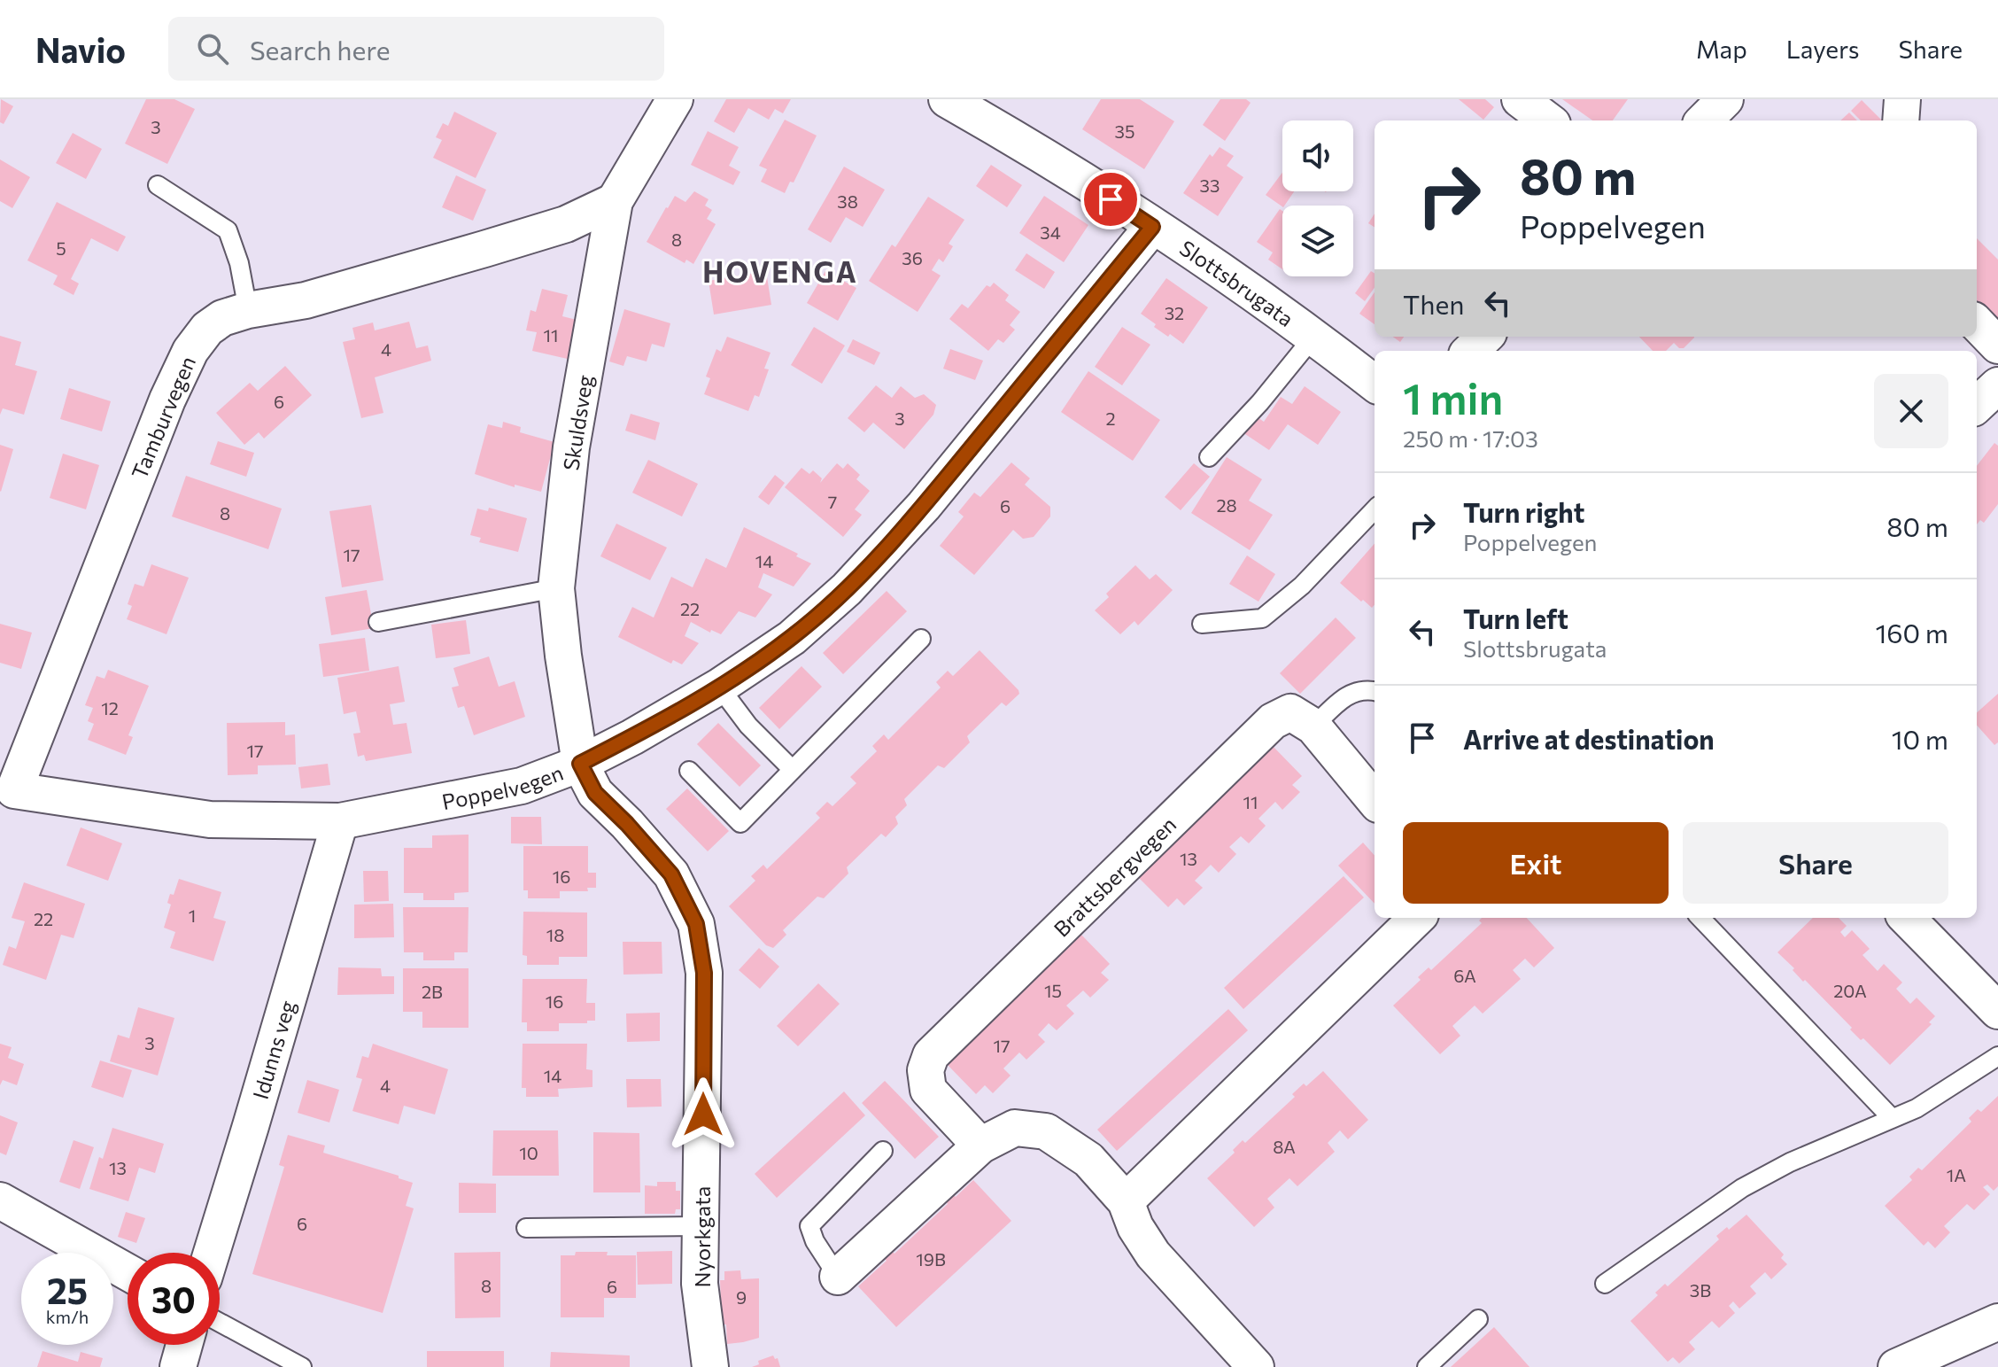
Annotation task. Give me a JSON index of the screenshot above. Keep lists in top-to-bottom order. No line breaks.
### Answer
{"streets":{"street":["Slottsbrugata","Tamburvegen","Skuldsveg","Poppelvegen","Brattsbergvegen","Idunns veg","Nyorkgata"]},"crossings":[["Slottsbrugata","Poppelvegen"],["Tamburvegen","Skuldsveg"],["Tamburvegen","Poppelvegen"],["Skuldsveg","Poppelvegen"],["Skuldsveg","Nyorkgata"],["Poppelvegen","Idunns veg"],["Poppelvegen","Nyorkgata"]],"districts":["HOVENGA"],"house_numbers":["3","35","33","38","34","8","5","36","32","11","4","6","3","2","7","28","6","8","17","14","22","12","17","11","13","16","1","22","18","6A","15","20A","2B","16","3","17","14","4","8A","10","13","1A","6","19B","8","6","3B","9"],"page":{"header":"Navio","search":"Search here","nav":["Map","Layers","Share"],"turn":["80 m","Poppelvegen"],"then":"Then","heading":["1 min","250 m · 17:03"],"list":[{"name":"Turn right","note":"Poppelvegen","value":"80 m"},{"name":"Turn left","note":"Slottsbrugata","value":"160 m"},{"name":"Arrive at destination","value":"10 m"}],"buttons":["Exit","Share"],"speed":"25 km/h","limit":"30"}}
